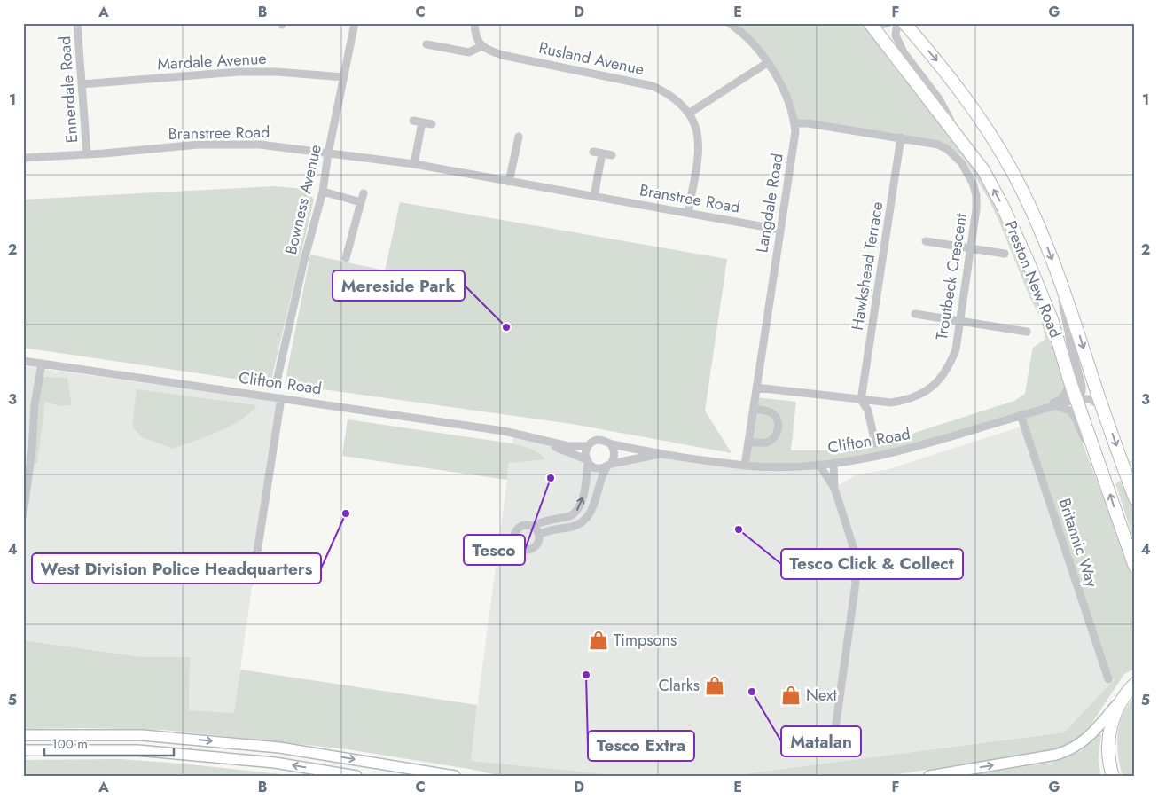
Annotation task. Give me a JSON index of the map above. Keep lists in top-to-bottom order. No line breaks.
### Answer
{"streets":{"highway":["Preston New Road"],"street":["Rusland Avenue","Mardale Avenue","Ennerdale Road","Branstree Road","Bowness Avenue","Langdale Road","Hawkshead Terrace","Troutbeck Crescent","Clifton Road","Britannic Way"]},"crossings":[["Rusland Avenue","Branstree Road"],["Mardale Avenue","Ennerdale Road"],["Mardale Avenue","Bowness Avenue"],["Ennerdale Road","Branstree Road"],["Branstree Road","Bowness Avenue"],["Branstree Road","Langdale Road"],["Langdale Road","Troutbeck Crescent"],["Langdale Road","Clifton Road"],["Hawkshead Terrace","Troutbeck Crescent"],["Preston New Road","Clifton Road"],["Clifton Road","Britannic Way"]],"places":{"other":["Mereside Park","Tesco","West Division Police Headquarters","Tesco Click & Collect","Tesco Extra","Matalan"],"shop":["Timpsons","Clarks","Next"]},"scale_bar":"100 m","grid":{"columns":["A","B","C","D","E","F","G"],"rows":["1","2","3","4","5"]}}
